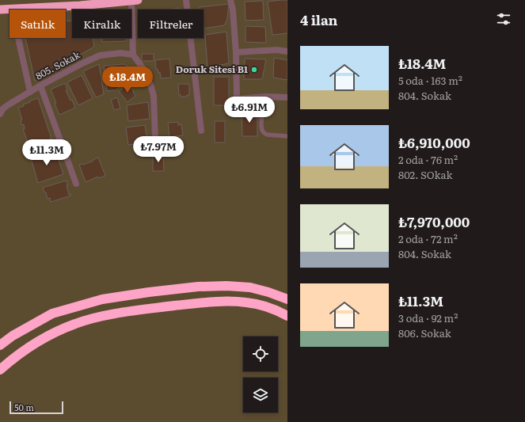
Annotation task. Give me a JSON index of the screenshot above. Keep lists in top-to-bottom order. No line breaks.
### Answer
{"streets":{"street":["805. Sokak"]},"places":["Doruk Sitesi B1"],"scale_bar":"50 m","page":{"heading":"4 ilan","chip":["Satılık","Kiralık","Filtreler"],"list":[{"name":"₺18.4M","note":"5 oda · 163 m² · 804. Sokak"},{"name":"₺6,910,000","note":"2 oda · 76 m² · 802. SOkak"},{"name":"₺7,970,000","note":"2 oda · 72 m² · 804. Sokak"},{"name":"₺11.3M","note":"3 oda · 92 m² · 806. Sokak"}],"price":["₺18.4M","₺6.91M","₺7.97M","₺11.3M"],"scale":"50 m"}}
